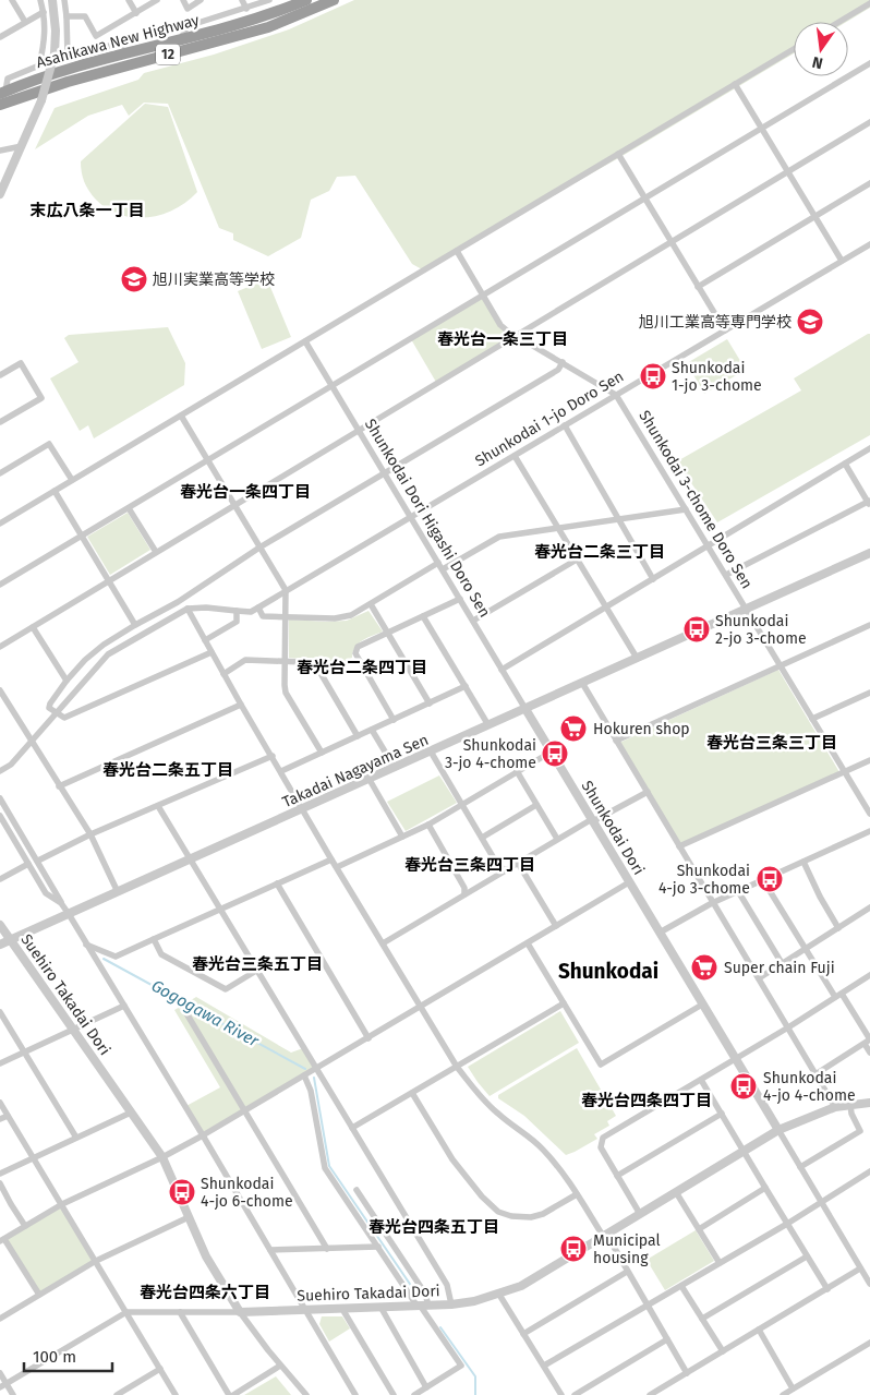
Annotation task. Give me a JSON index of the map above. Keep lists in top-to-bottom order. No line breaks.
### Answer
{"streets":{"highway":["Asahikawa New Highway","12"],"street":["Shunkodai 1-jo Doro Sen","Shunkodai 3-chome Doro Sen","Shunkodai Dori Higashi Doro Sen","Takadai Nagayama Sen","Shunkodai Dori","Suehiro Takadai Dori"]},"crossings":[["Shunkodai 1-jo Doro Sen","Shunkodai 3-chome Doro Sen"],["Shunkodai 1-jo Doro Sen","Shunkodai Dori Higashi Doro Sen"],["Shunkodai 3-chome Doro Sen","Takadai Nagayama Sen"],["Shunkodai Dori Higashi Doro Sen","Takadai Nagayama Sen"],["Shunkodai Dori Higashi Doro Sen","Shunkodai Dori"],["Takadai Nagayama Sen","Shunkodai Dori"],["Takadai Nagayama Sen","Suehiro Takadai Dori"],["Shunkodai Dori","Suehiro Takadai Dori"]],"districts":["末広八条一丁目","春光台一条三丁目","春光台一条四丁目","春光台二条三丁目","春光台二条四丁目","春光台三条三丁目","春光台二条五丁目","春光台三条四丁目","春光台三条五丁目","Shunkodai","春光台四条四丁目","春光台四条五丁目","春光台四条六丁目"],"water":["Gogogawa River"],"places":{"school or university":["旭川実業高等学校","旭川工業高等専門学校"],"bus stop":["Shunkodai 1-jo 3-chome","Shunkodai 2-jo 3-chome","Shunkodai 3-jo 4-chome","Shunkodai 4-jo 3-chome","Shunkodai 4-jo 4-chome","Shunkodai 4-jo 6-chome","Municipal housing"],"supermarket":["Hokuren shop","Super chain Fuji"]},"scale_bar":"100 m","north":"bottom"}
